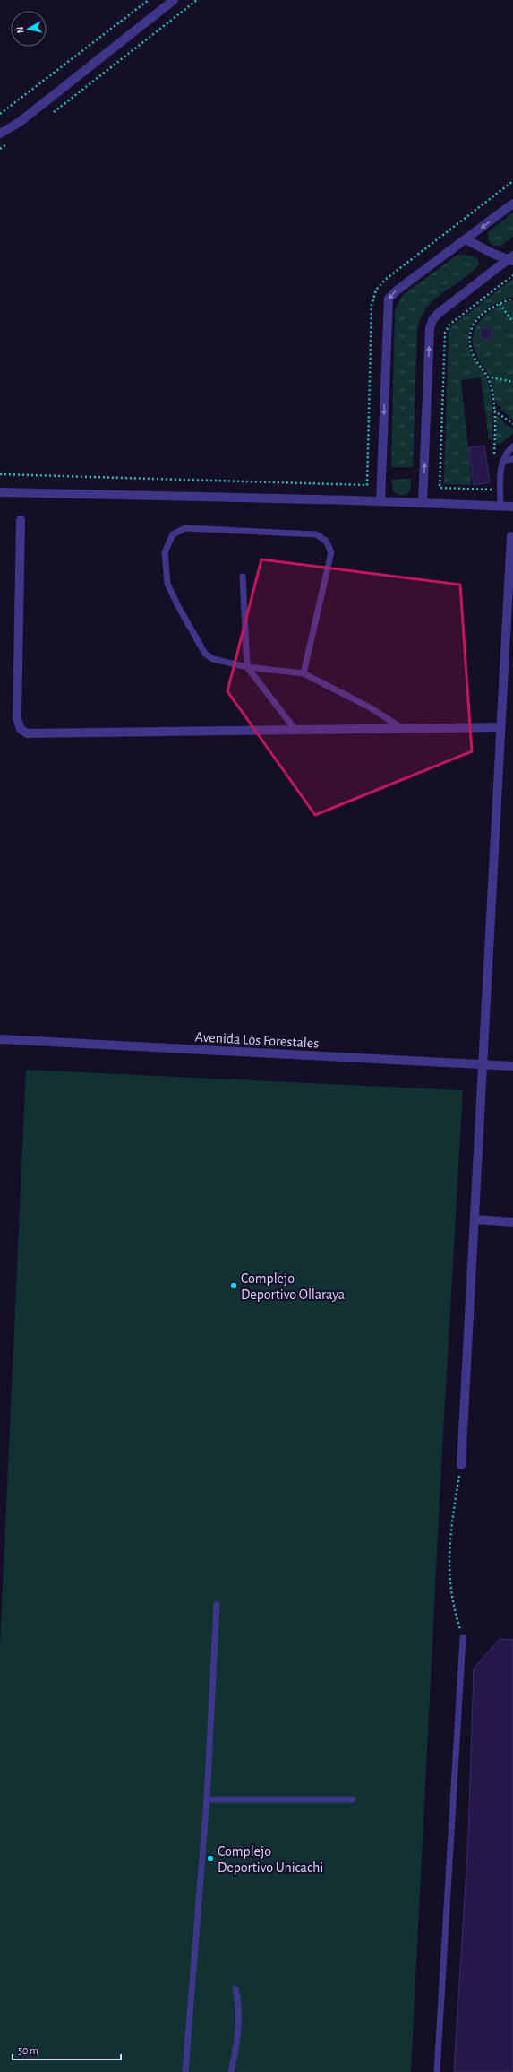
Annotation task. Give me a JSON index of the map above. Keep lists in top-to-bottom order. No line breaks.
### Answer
{"streets":{"street":["Avenida Los Forestales"]},"places":["Complejo Deportivo Ollaraya","Complejo Deportivo Unicachi"],"scale_bar":"50 m","north":"left"}
